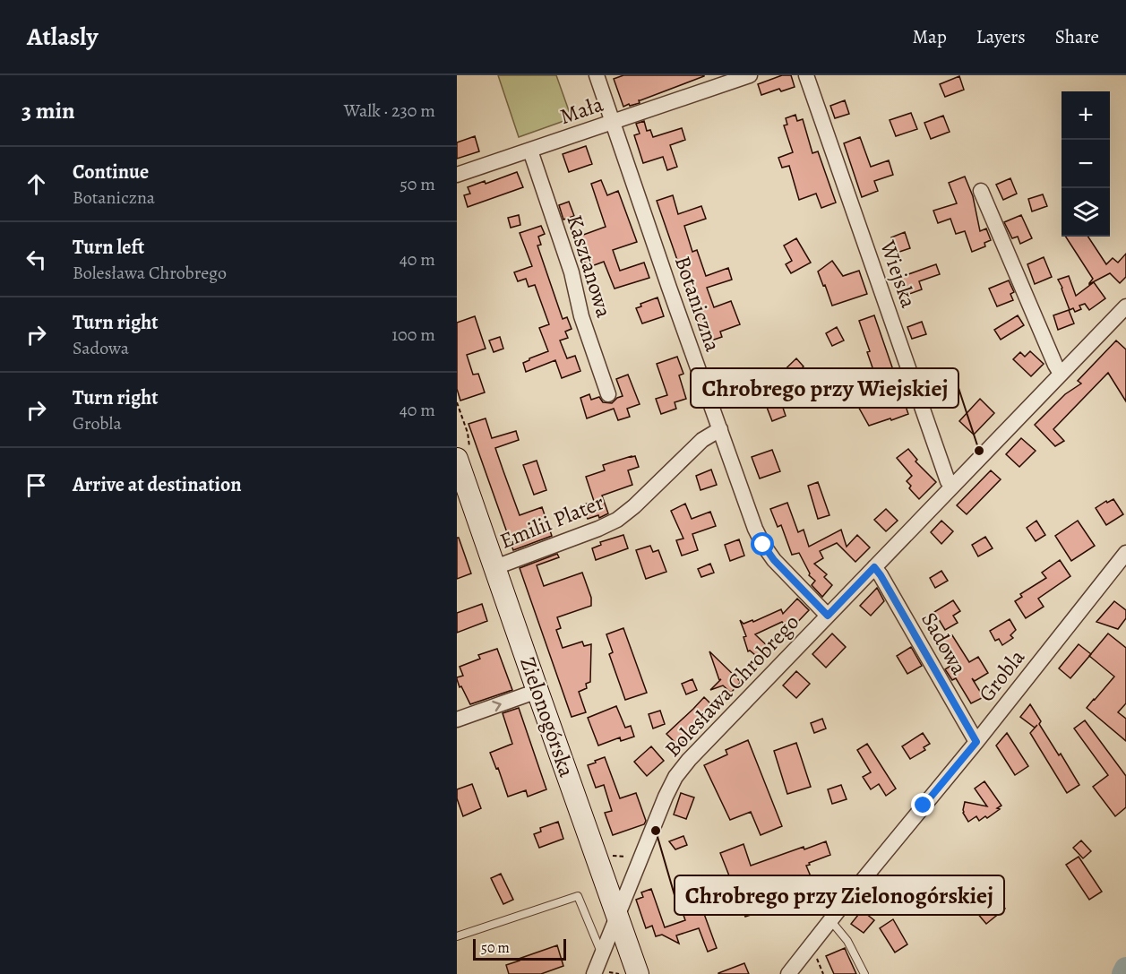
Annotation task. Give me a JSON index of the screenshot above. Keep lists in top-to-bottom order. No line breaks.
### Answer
{"streets":{"street":["Mała","Kasztanowa","Wiejska","Botaniczna","Emilii Plater","Sadowa","Grobla","Bolesława Chrobrego","Zielonogórska"]},"crossings":[["Mała","Kasztanowa"],["Mała","Botaniczna"],["Wiejska","Bolesława Chrobrego"],["Botaniczna","Emilii Plater"],["Botaniczna","Bolesława Chrobrego"],["Emilii Plater","Zielonogórska"],["Sadowa","Grobla"],["Sadowa","Bolesława Chrobrego"],["Bolesława Chrobrego","Zielonogórska"]],"places":["Chrobrego przy Wiejskiej","Chrobrego przy Zielonogórskiej"],"scale_bar":"50 m","page":{"header":"Atlasly","nav":["Map","Layers","Share"],"heading":["3 min","Walk · 230 m"],"map_buttons":["+","−"],"list":[["Continue","Botaniczna","50 m"],["Turn left","Bolesława Chrobrego","40 m"],["Turn right","Sadowa","100 m"],["Turn right","Grobla","40 m"],"Arrive at destination"],"scale":"50 m"}}
